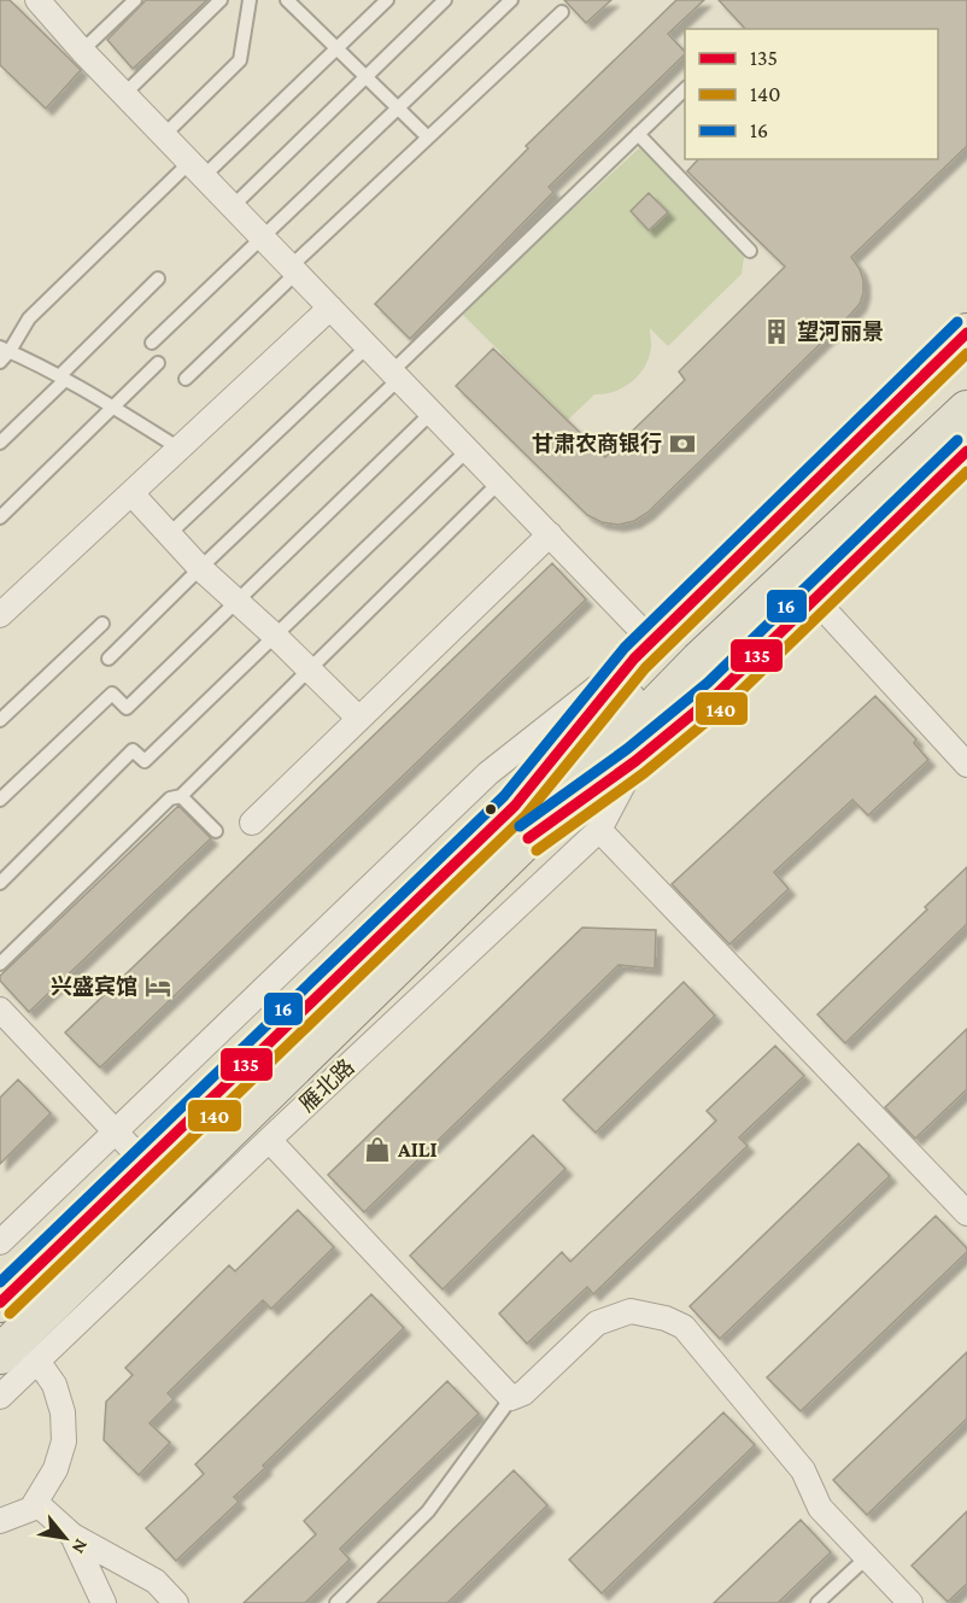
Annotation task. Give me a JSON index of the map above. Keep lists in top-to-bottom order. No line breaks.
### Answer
{"streets":{"main road":["雁北路"]},"places":{"building":["望河丽景"],"bank":["甘肃农商银行"],"hotel":["兴盛宾馆"],"shop":["AILI"]},"lines":["transit line 16","transit line 135","transit line 140"],"legend":["135","140","16"],"north":"bottom right"}
